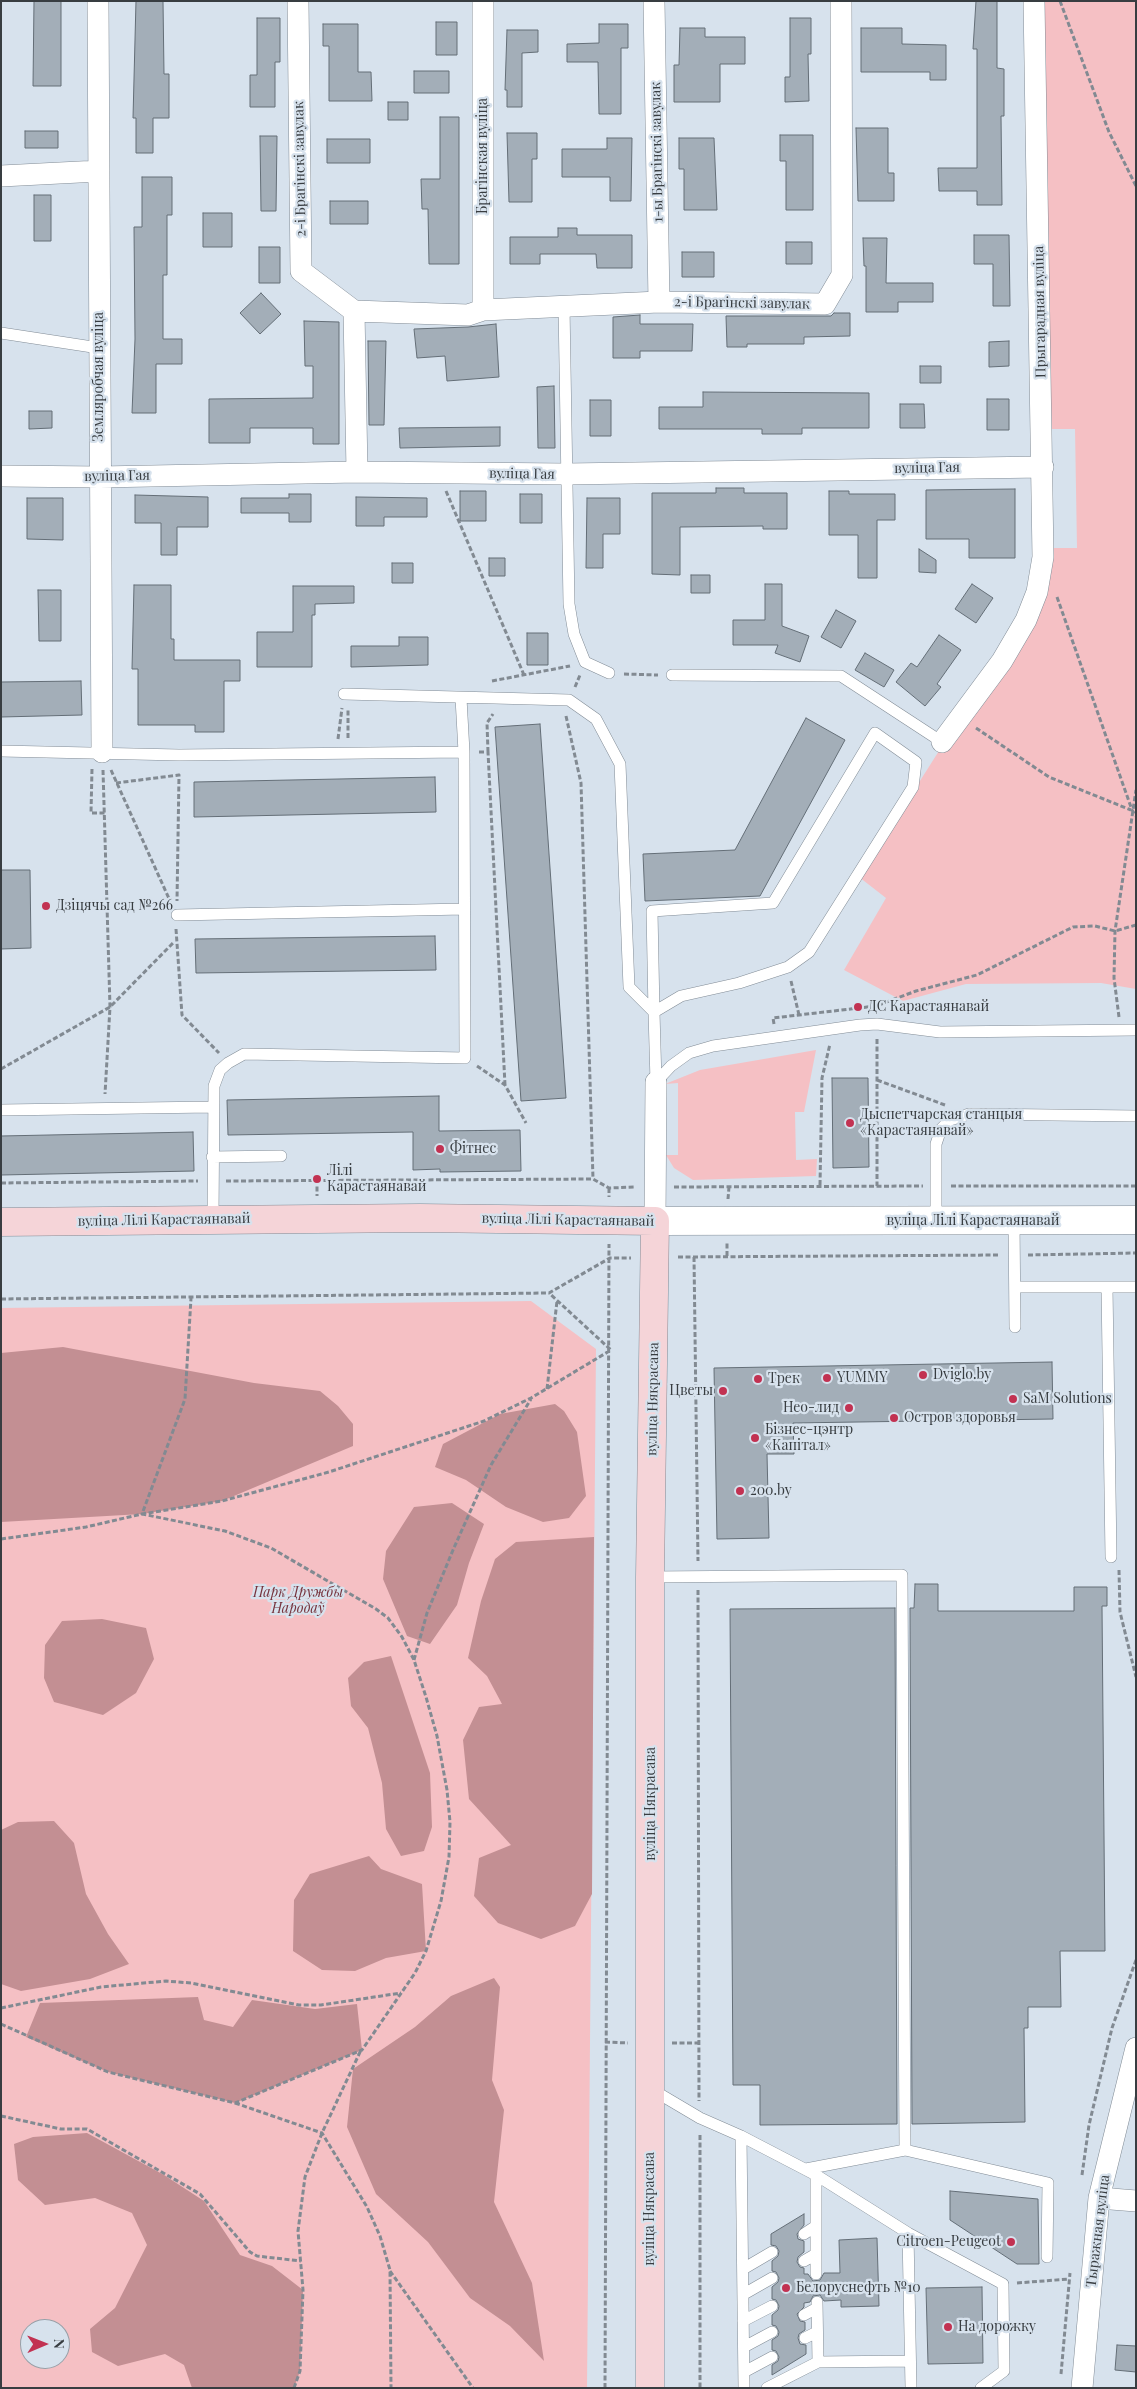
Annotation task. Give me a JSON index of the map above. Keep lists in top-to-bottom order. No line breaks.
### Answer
{"streets":{"main road":["вуліца Лілі Карастаянавай","вуліца Някрасава"],"street":["1-ы Брагінскі завулак","Брагінская вуліца","2-і Брагінскі завулак","Прыгарадная вуліца","Земляробчая вуліца","вуліца Гая","Тыражная вуліца"]},"crossings":[["1-ы Брагінскі завулак","2-і Брагінскі завулак"],["Брагінская вуліца","2-і Брагінскі завулак"],["Прыгарадная вуліца","вуліца Гая"],["Земляробчая вуліца","вуліца Гая"],["вуліца Лілі Карастаянавай","вуліца Някрасава"]],"parks":["Парк Дружбы Народаў"],"places":["Дзіцячы сад №266","ДС Карастаянавай","Дыспетчарская станцыя «Карастаянавай»","Фітнес","Лілі Карастаянавай","Dviglo.by","YUMMY","Трек","Цветы","SaM Solutions","Нео-лид","Остров здоровья","Бізнес-цэнтр «Капітал»","200.by","Citroen-Peugeot","Белоруснефть №10","На дорожку"],"north":"right"}
